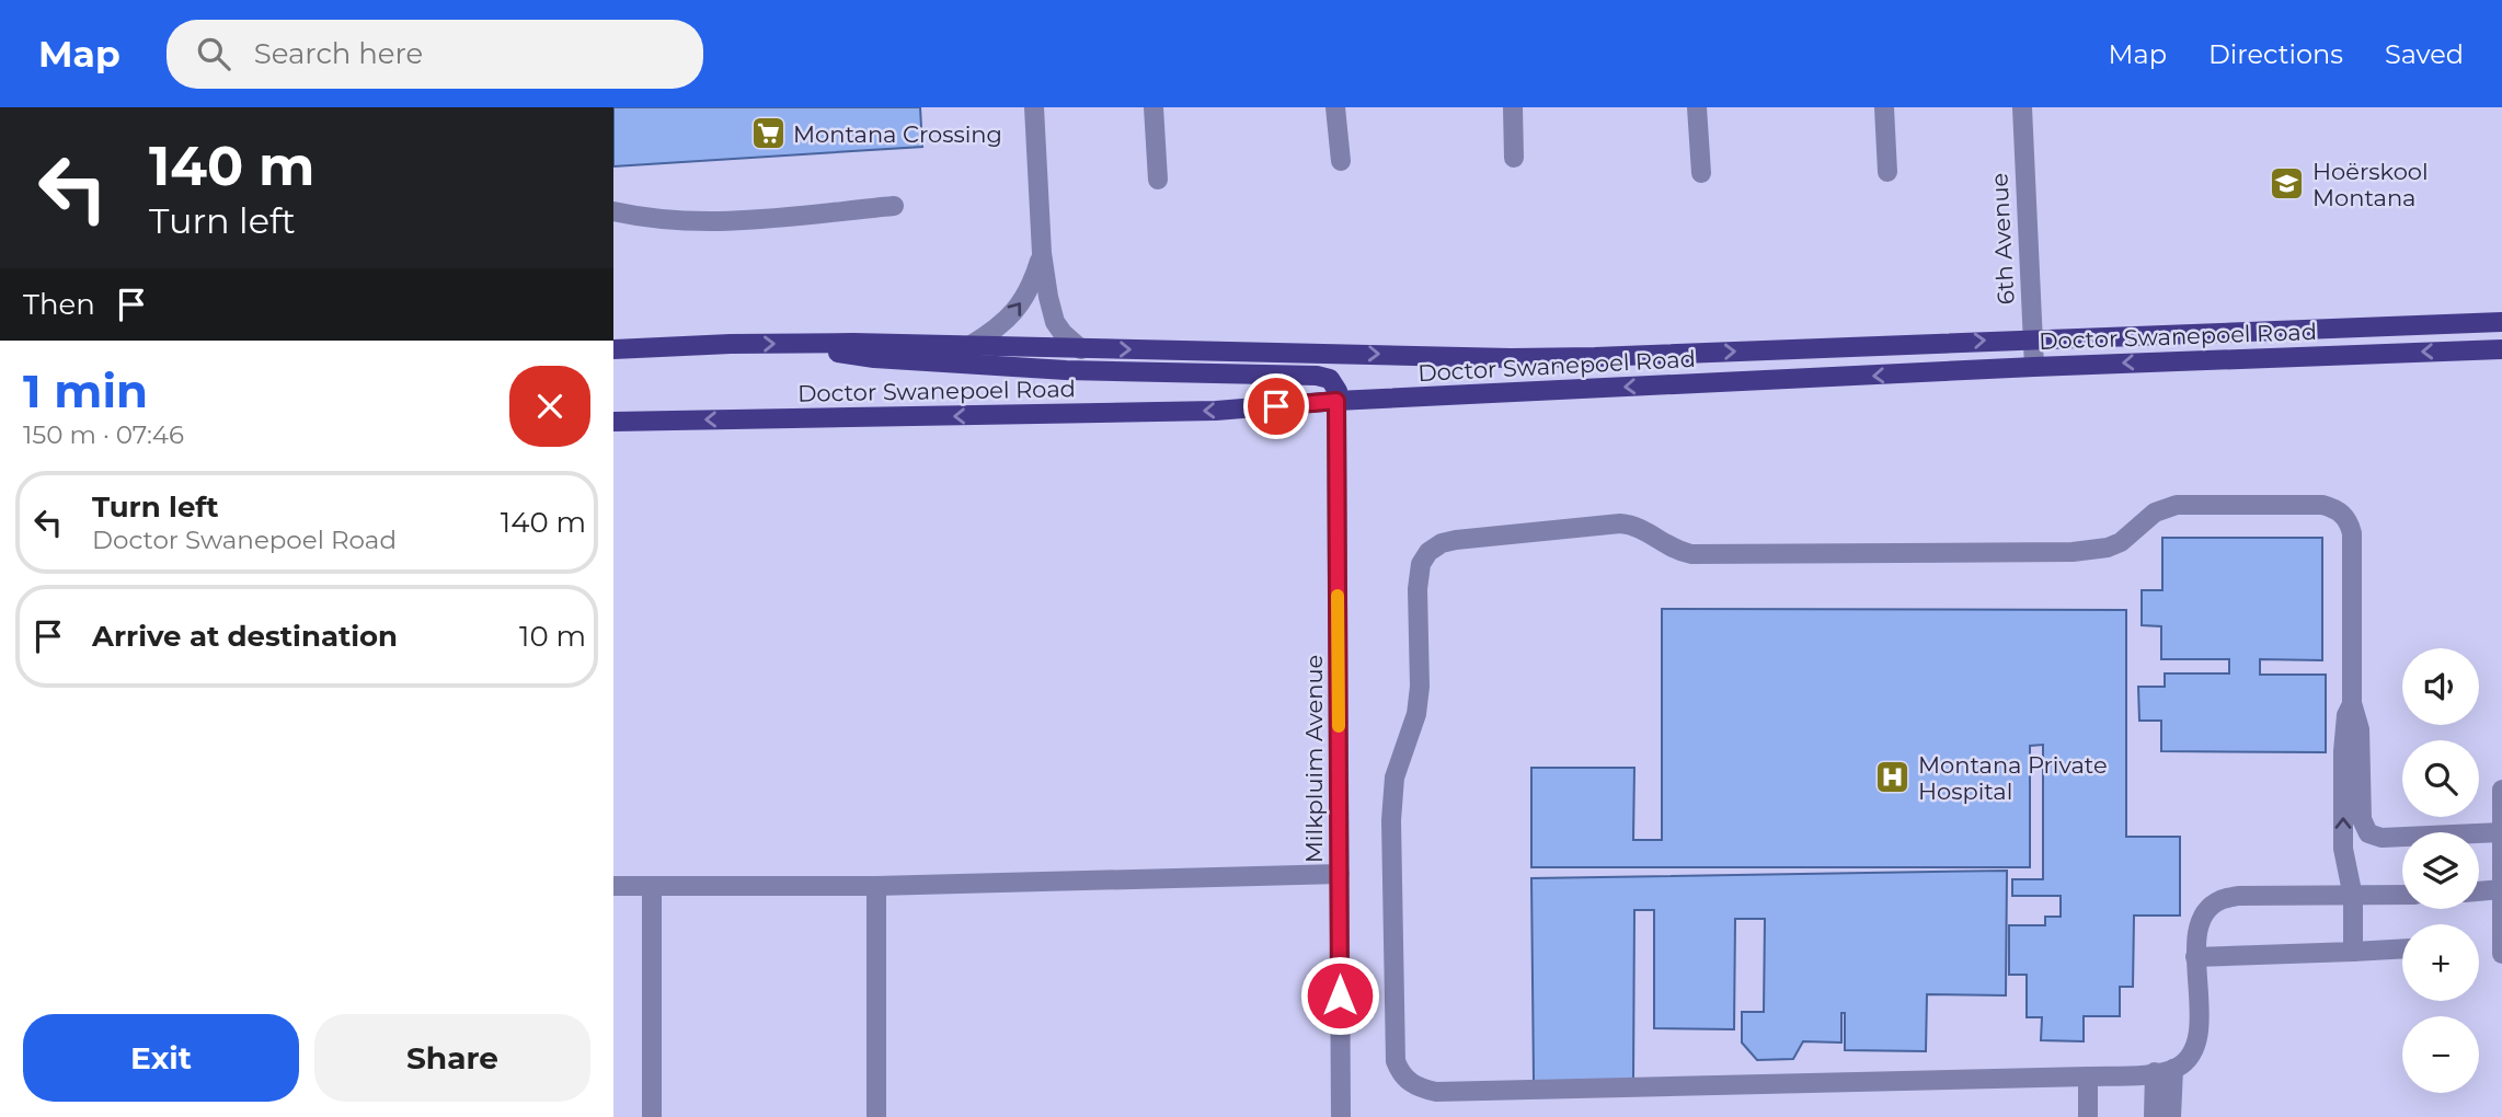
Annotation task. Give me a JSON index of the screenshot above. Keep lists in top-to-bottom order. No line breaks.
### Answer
{"streets":{"main road":["Doctor Swanepoel Road"],"street":["6th Avenue","Milkpluim Avenue"]},"crossings":[["6th Avenue","Doctor Swanepoel Road"],["Doctor Swanepoel Road","Milkpluim Avenue"]],"places":{"supermarket":["Montana Crossing"],"school or university":["Hoërskool Montana"],"hospital":["Montana Private Hospital"]},"page":{"header":"Map","search":"Search here","nav":["Map","Directions","Saved"],"turn":["140 m","Turn left"],"then":"Then","heading":["1 min","150 m · 07:46"],"list":[{"name":"Turn left","note":"Doctor Swanepoel Road","value":"140 m"},{"name":"Arrive at destination","value":"10 m"}],"map_buttons":["+","−"],"buttons":["Exit","Share"]}}
